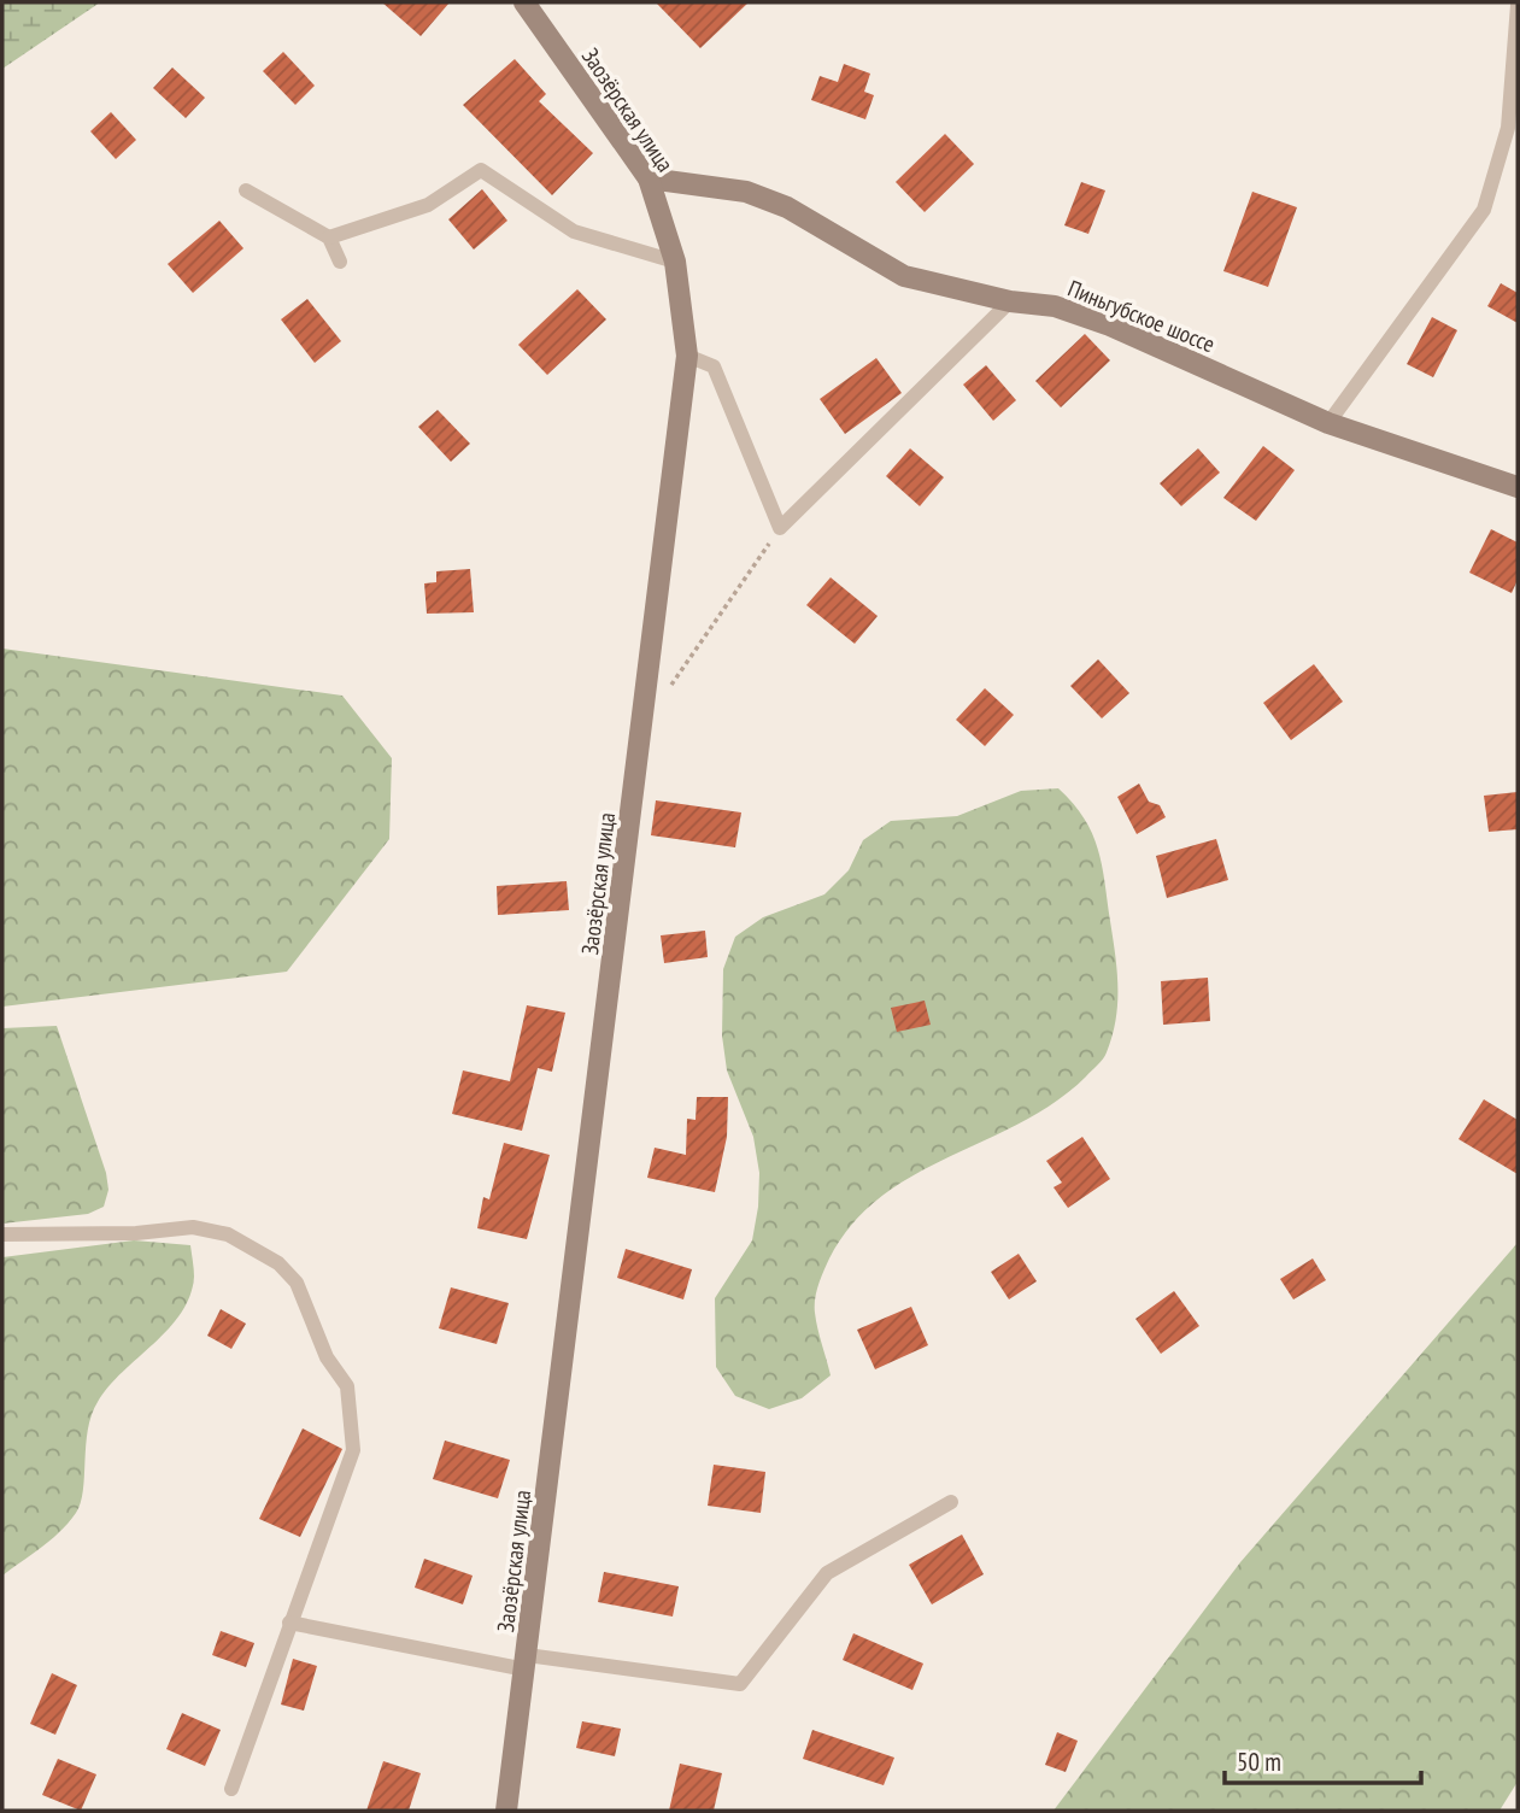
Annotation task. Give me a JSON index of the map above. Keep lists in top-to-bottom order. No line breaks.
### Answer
{"streets":{"street":["Заозёрская улица","Пиньгубское шоссе"]},"crossings":[["Заозёрская улица","Пиньгубское шоссе"]],"scale_bar":"50 m"}
